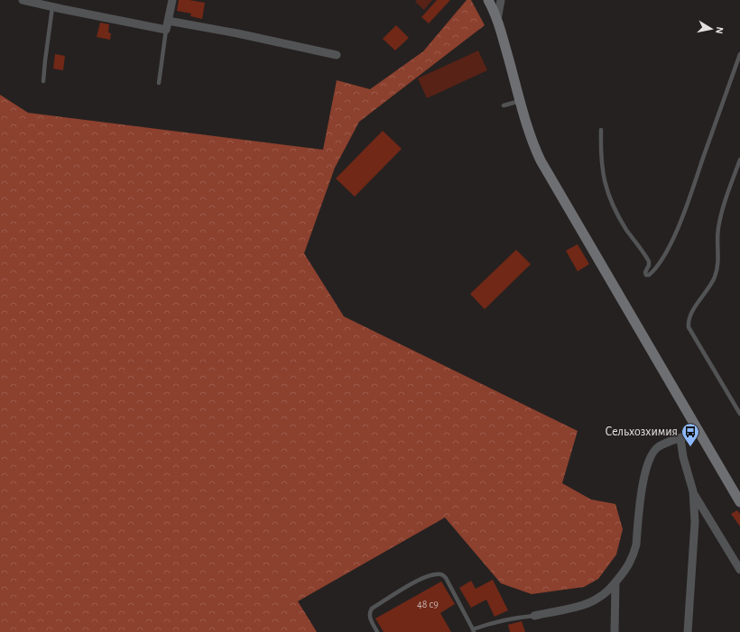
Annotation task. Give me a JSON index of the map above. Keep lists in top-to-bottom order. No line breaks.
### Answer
{"places":{"bus stop":["Сельхозхимия"]},"house_numbers":["48 с9"],"north":"right"}
